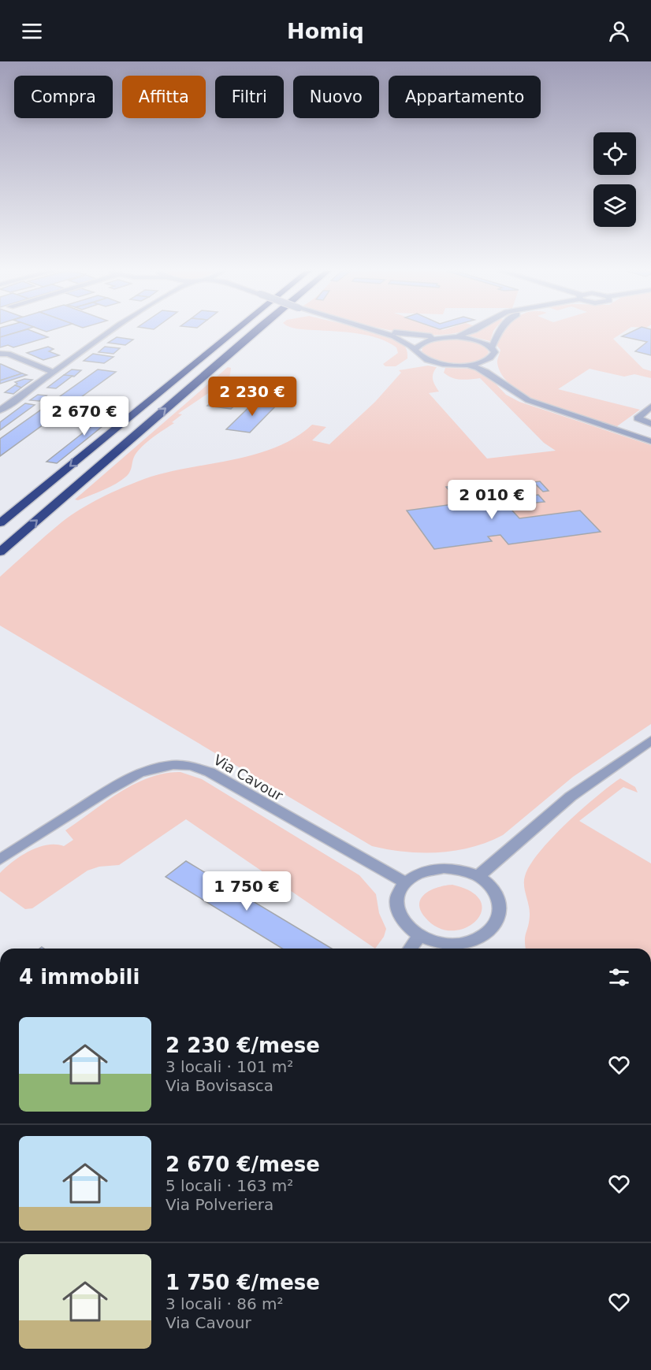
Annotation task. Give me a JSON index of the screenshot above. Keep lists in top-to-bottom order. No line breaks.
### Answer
{"streets":{"street":["Via Cavour"]},"page":{"header":"Homiq","chip":["Compra","Affitta","Filtri","Nuovo","Appartamento"],"price":["2 230 €","2 670 €","2 010 €","1 750 €"],"heading":"4 immobili","list":[{"name":"2 230 €/mese","note":"3 locali · 101 m² · Via Bovisasca"},{"name":"2 670 €/mese","note":"5 locali · 163 m² · Via Polveriera"},{"name":"1 750 €/mese","note":"3 locali · 86 m² · Via Cavour"}]}}
